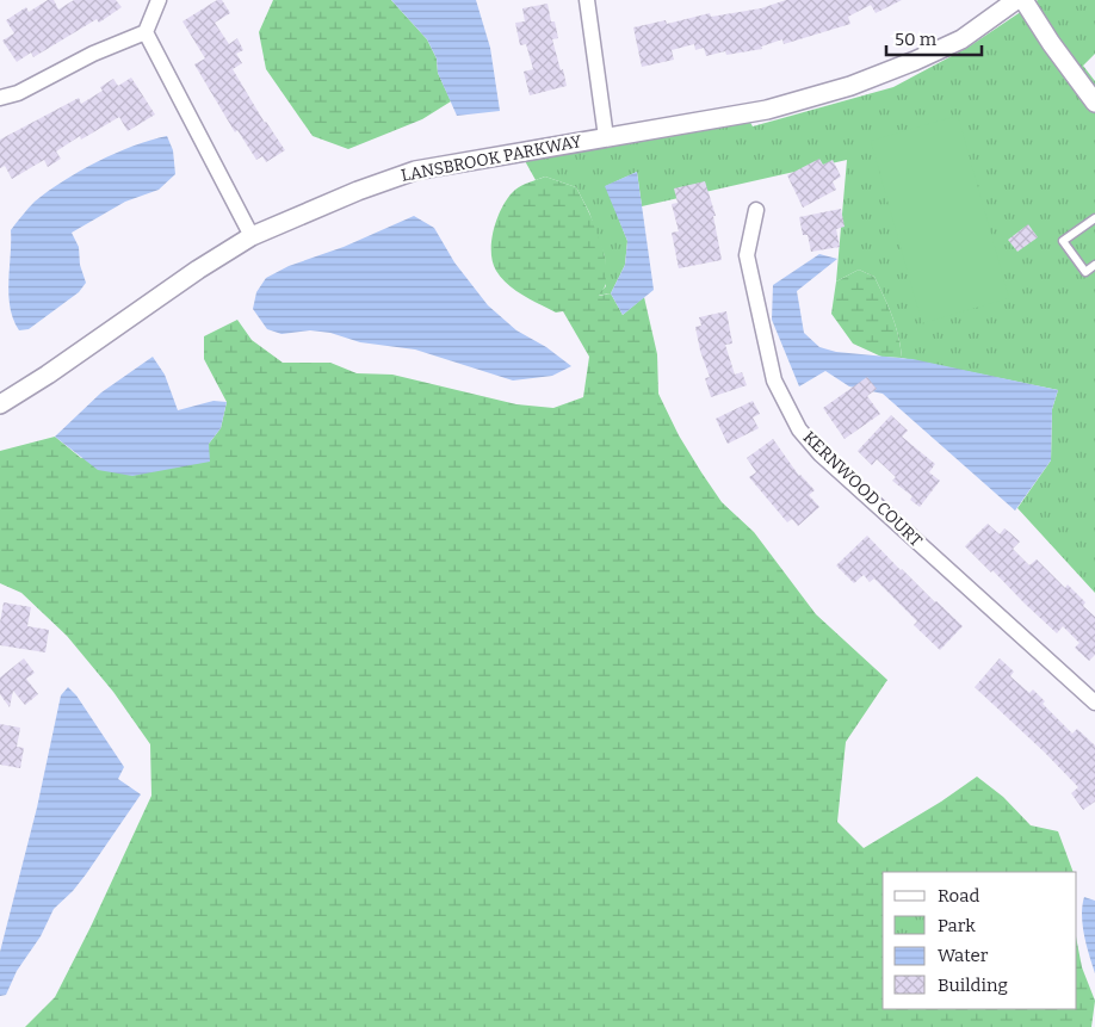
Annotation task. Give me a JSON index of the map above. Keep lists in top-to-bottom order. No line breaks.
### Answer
{"streets":{"street":["LANSBROOK PARKWAY","KERNWOOD COURT"]},"legend":["Road","Park","Water","Building"],"scale_bar":"50 m"}
